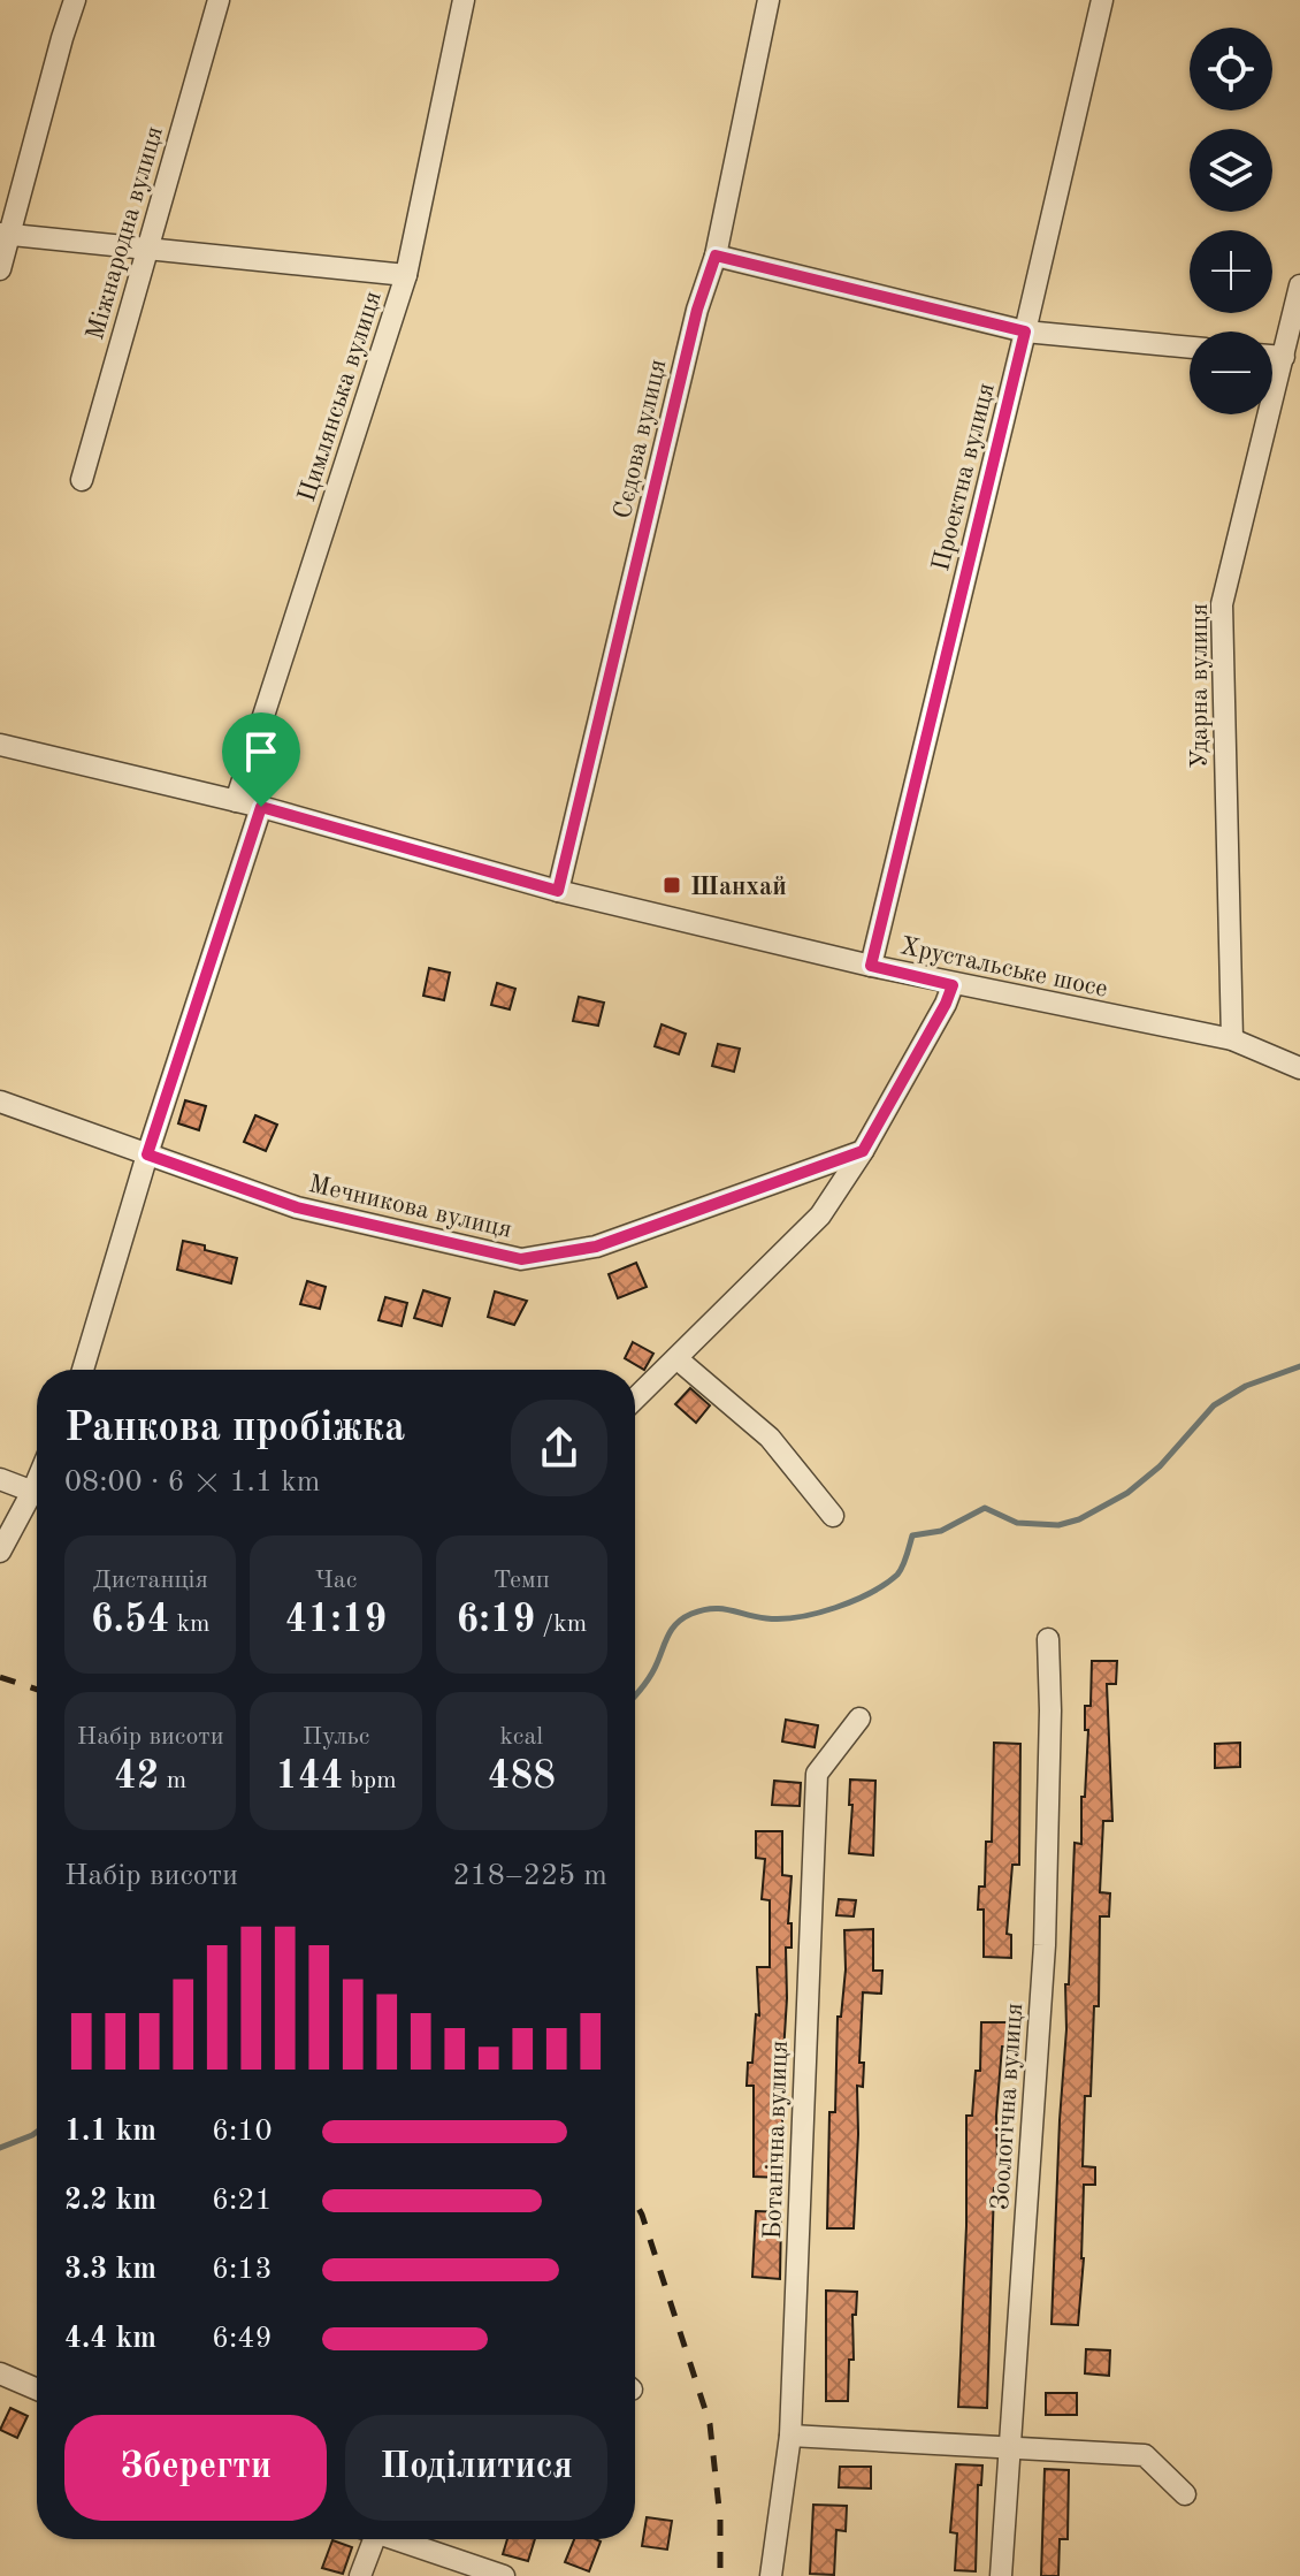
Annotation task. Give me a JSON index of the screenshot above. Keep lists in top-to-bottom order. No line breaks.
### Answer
{"streets":{"street":["Міжнародна вулиця","Цимлянська вулиця","Сєдова вулиця","Проектна вулиця","Ударна вулиця","Хрустальське шосе","Мечникова вулиця","Зоологічна вулиця","Ботанічна вулиця"]},"crossings":[["Цимлянська вулиця","Хрустальське шосе"],["Сєдова вулиця","Хрустальське шосе"],["Проектна вулиця","Хрустальське шосе"],["Ударна вулиця","Хрустальське шосе"]],"places":{"transit":["Шанхай"]},"page":{"map_buttons":["+","−"],"heading":["Ранкова пробіжка","08:00 · 6 × 1.1 km"],"stats":[["Дистанція","6.54 km"],["Час","41:19"],["Темп","6:19 /km"],["Набір висоти","42 m"],["Пульс","144 bpm"],["kcal","488"]],"chart":["Набір висоти","218–225 m"],"list":[{"name":"1.1 km","note":"6:10"},{"name":"2.2 km","note":"6:21"},{"name":"3.3 km","note":"6:13"},{"name":"4.4 km","note":"6:49"}],"buttons":["Зберегти","Поділитися"]}}
